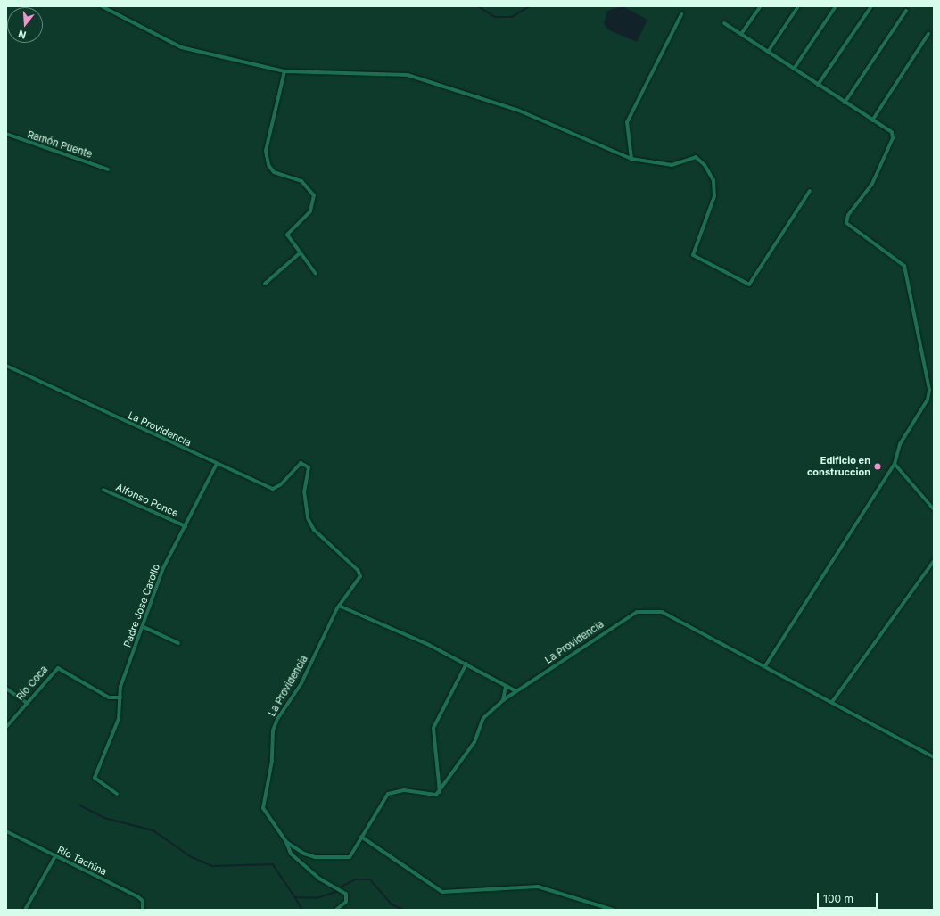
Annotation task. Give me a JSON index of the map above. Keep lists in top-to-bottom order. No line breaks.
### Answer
{"streets":{"street":["Ramón Puente","La Providencia","Alfonso Ponce","Padre Jose Carollo","Río Coca","Río Tachina"]},"crossings":[["La Providencia","Padre Jose Carollo"],["Alfonso Ponce","Padre Jose Carollo"],["Padre Jose Carollo","Río Coca"]],"places":["Edificio en construccion"],"scale_bar":"100 m","north":"bottom"}
